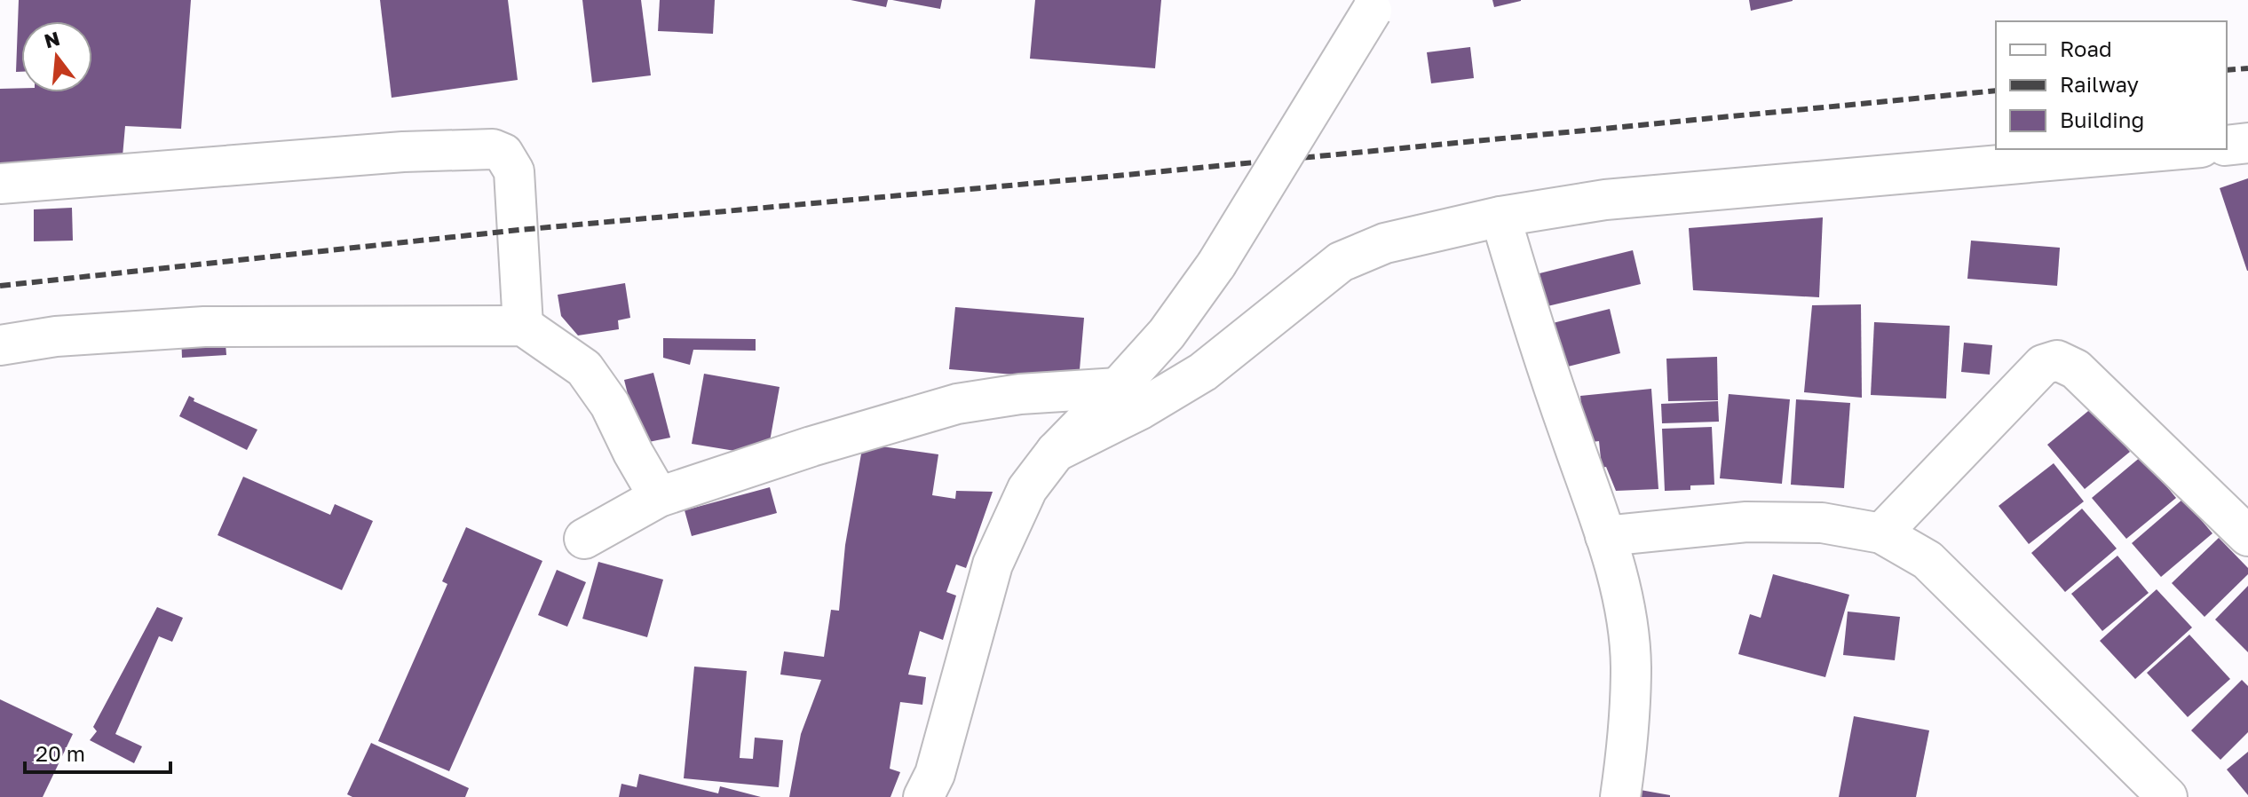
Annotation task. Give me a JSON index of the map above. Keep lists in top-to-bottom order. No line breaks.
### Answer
{"legend":["Road","Railway","Building"],"scale_bar":"20 m","north":"top"}
